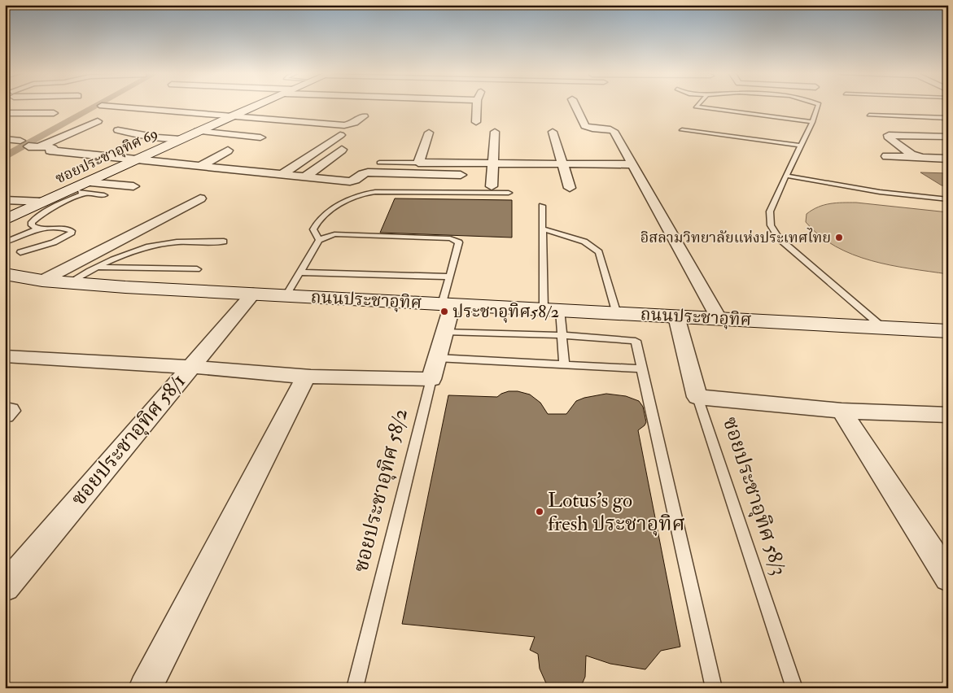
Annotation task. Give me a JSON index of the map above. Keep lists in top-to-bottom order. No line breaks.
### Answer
{"streets":{"main road":["ซอยประชาอุทิศ 69","ถนนประชาอุทิศ"],"street":["ซอยประชาอุทิศ 58/1","ซอยประชาอุทิศ 58/2","ซอยประชาอุทิศ 58/3"]},"crossings":[["ถนนประชาอุทิศ","ซอยประชาอุทิศ 58/1"],["ถนนประชาอุทิศ","ซอยประชาอุทิศ 58/2"],["ถนนประชาอุทิศ","ซอยประชาอุทิศ 58/3"]],"places":["อิสลามวิทยาลัยแห่งประเทศไทย","ประชาอุทิศ58/2","Lotus's go fresh ประชาอุทิศ"]}
